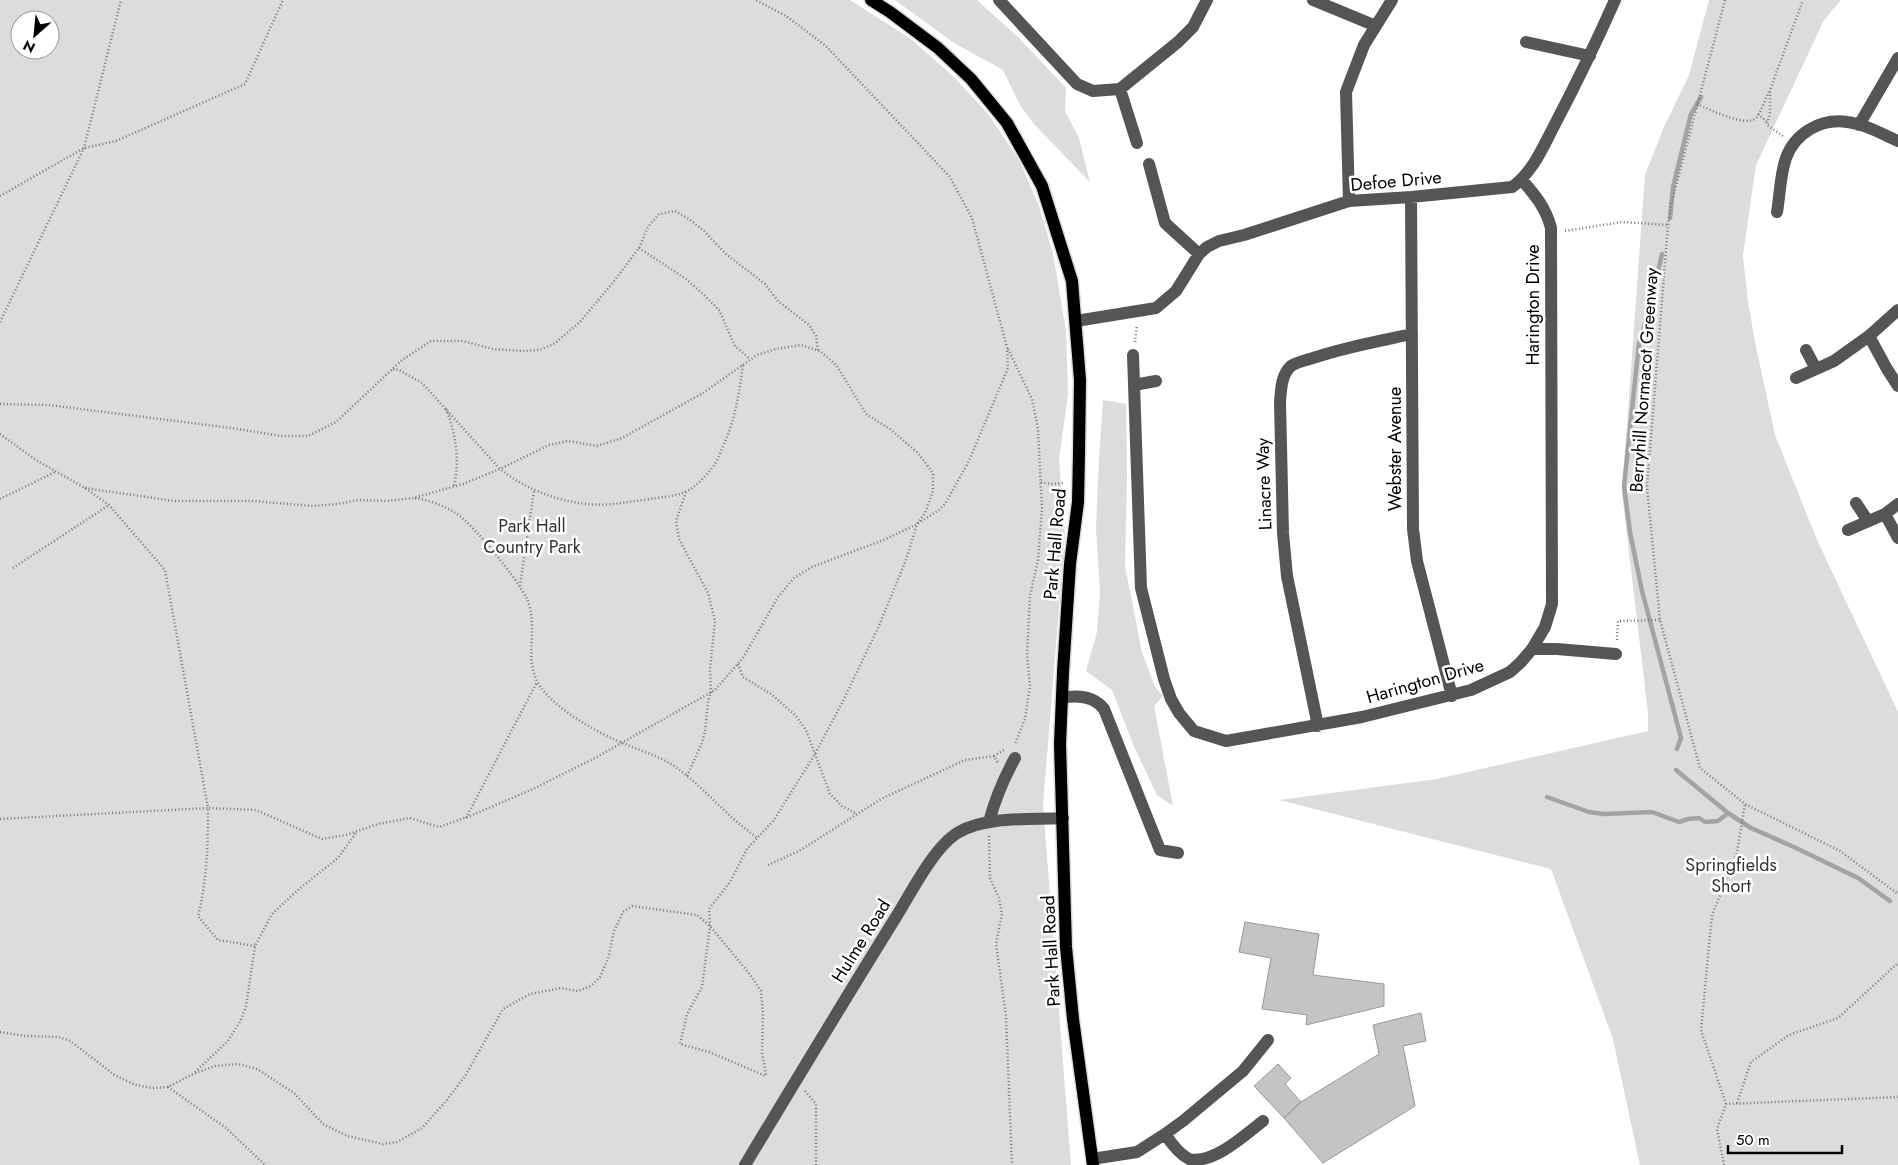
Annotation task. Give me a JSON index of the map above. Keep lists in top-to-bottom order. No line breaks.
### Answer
{"streets":{"main road":["Park Hall Road"],"street":["Defoe Drive","Harington Drive","Webster Avenue","Linacre Way","Hulme Road"],"path":["Berryhill Normacot Greenway"]},"crossings":[["Defoe Drive","Harington Drive"],["Defoe Drive","Webster Avenue"],["Defoe Drive","Park Hall Road"],["Harington Drive","Webster Avenue"],["Harington Drive","Linacre Way"],["Webster Avenue","Linacre Way"],["Park Hall Road","Hulme Road"]],"parks":["Park Hall Country Park","Springfields Short"],"scale_bar":"50 m","north":"bottom left"}
